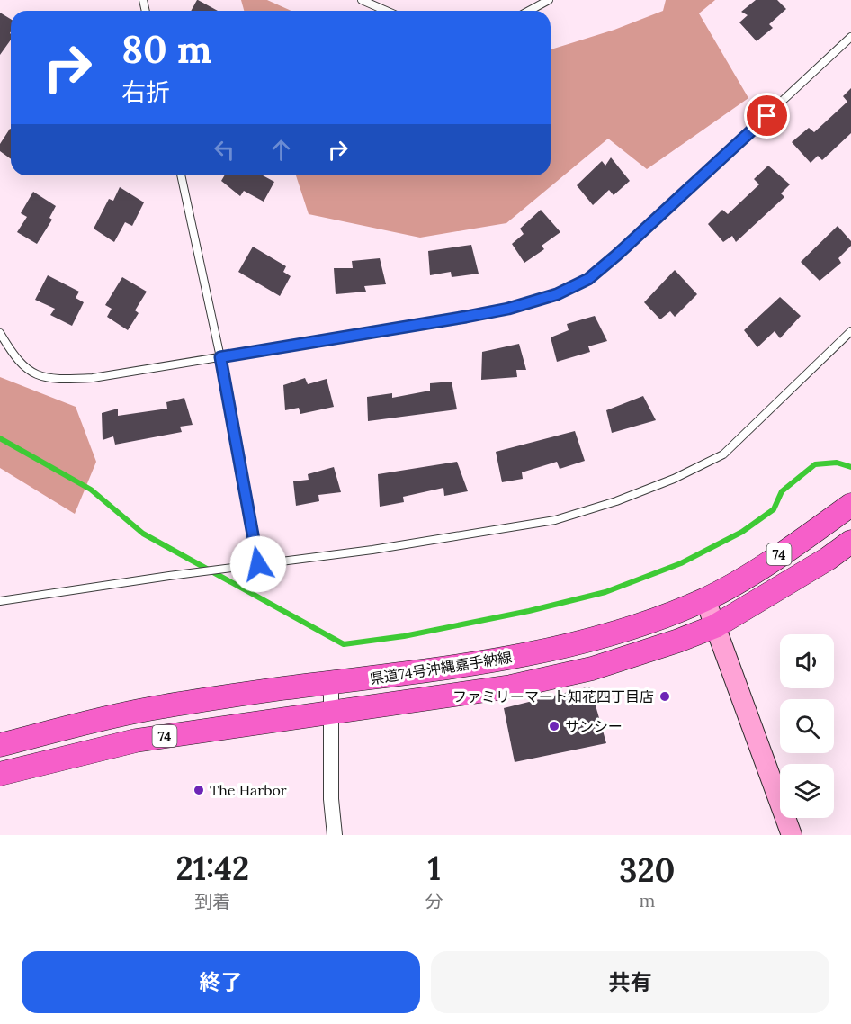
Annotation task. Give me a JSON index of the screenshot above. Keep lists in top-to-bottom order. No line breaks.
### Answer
{"streets":{"main road":["74","県道74号沖縄嘉手納線"]},"places":["ファミリーマート知花四丁目店","サンシー","The Harbor"],"page":{"turn":["80 m","右折"],"eta":["21:42","到着","1","分","320","m"],"buttons":["終了","共有"]}}
